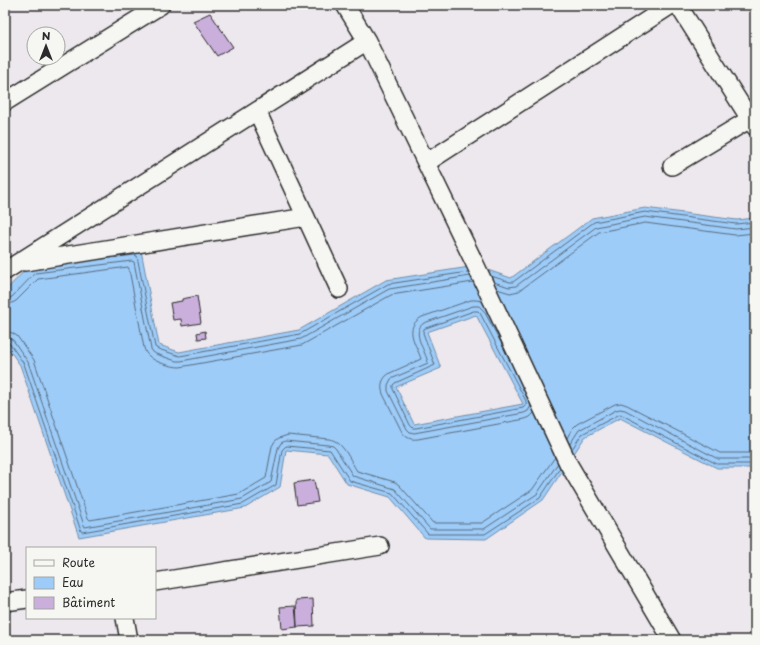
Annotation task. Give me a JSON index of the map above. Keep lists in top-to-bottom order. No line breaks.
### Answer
{"legend":["Route","Eau","Bâtiment"],"north":"top"}
